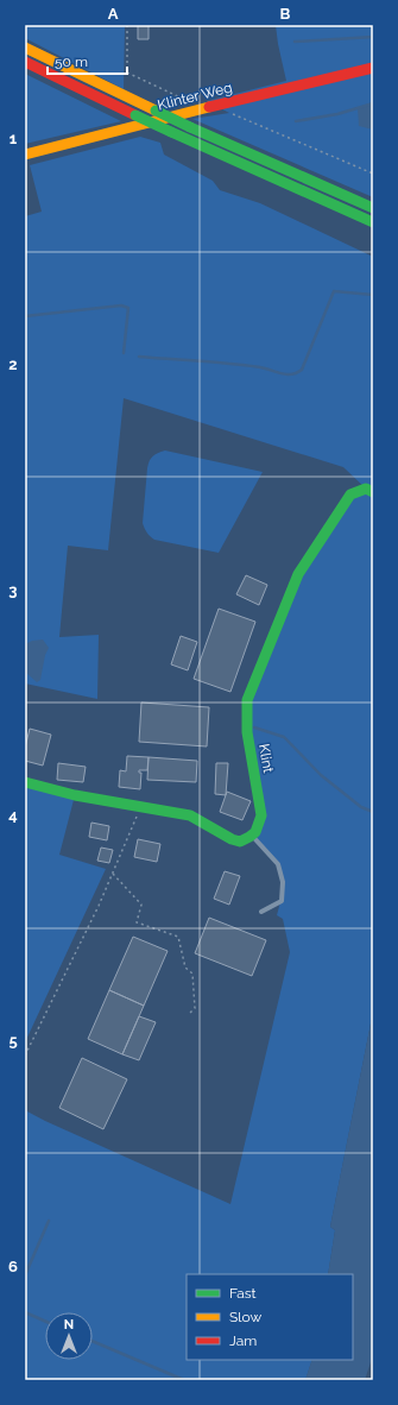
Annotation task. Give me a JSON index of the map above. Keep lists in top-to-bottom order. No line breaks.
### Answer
{"streets":{"main road":["Klinter Weg","Klint"]},"legend":["Fast","Slow","Jam"],"scale_bar":"50 m","north":"top","grid":{"columns":["A","B"],"rows":["1","2","3","4","5","6"]}}
